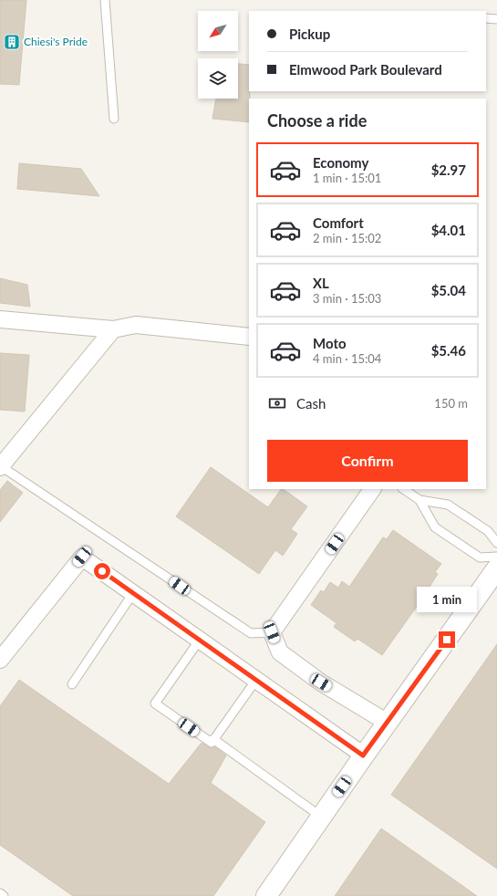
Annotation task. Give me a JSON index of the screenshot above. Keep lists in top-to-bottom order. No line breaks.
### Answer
{"places":{"building":["Chiesi's Pride"]},"north":"bottom left","page":{"banner":["Pickup","Elmwood Park Boulevard"],"heading":"Choose a ride","list":[{"name":"Economy","note":"1 min · 15:01","value":"$2.97"},{"name":"Comfort","note":"2 min · 15:02","value":"$4.01"},{"name":"XL","note":"3 min · 15:03","value":"$5.04"},{"name":"Moto","note":"4 min · 15:04","value":"$5.46"}],"pay":["Cash","150 m"],"buttons":"Confirm","bubble":"1 min"}}
